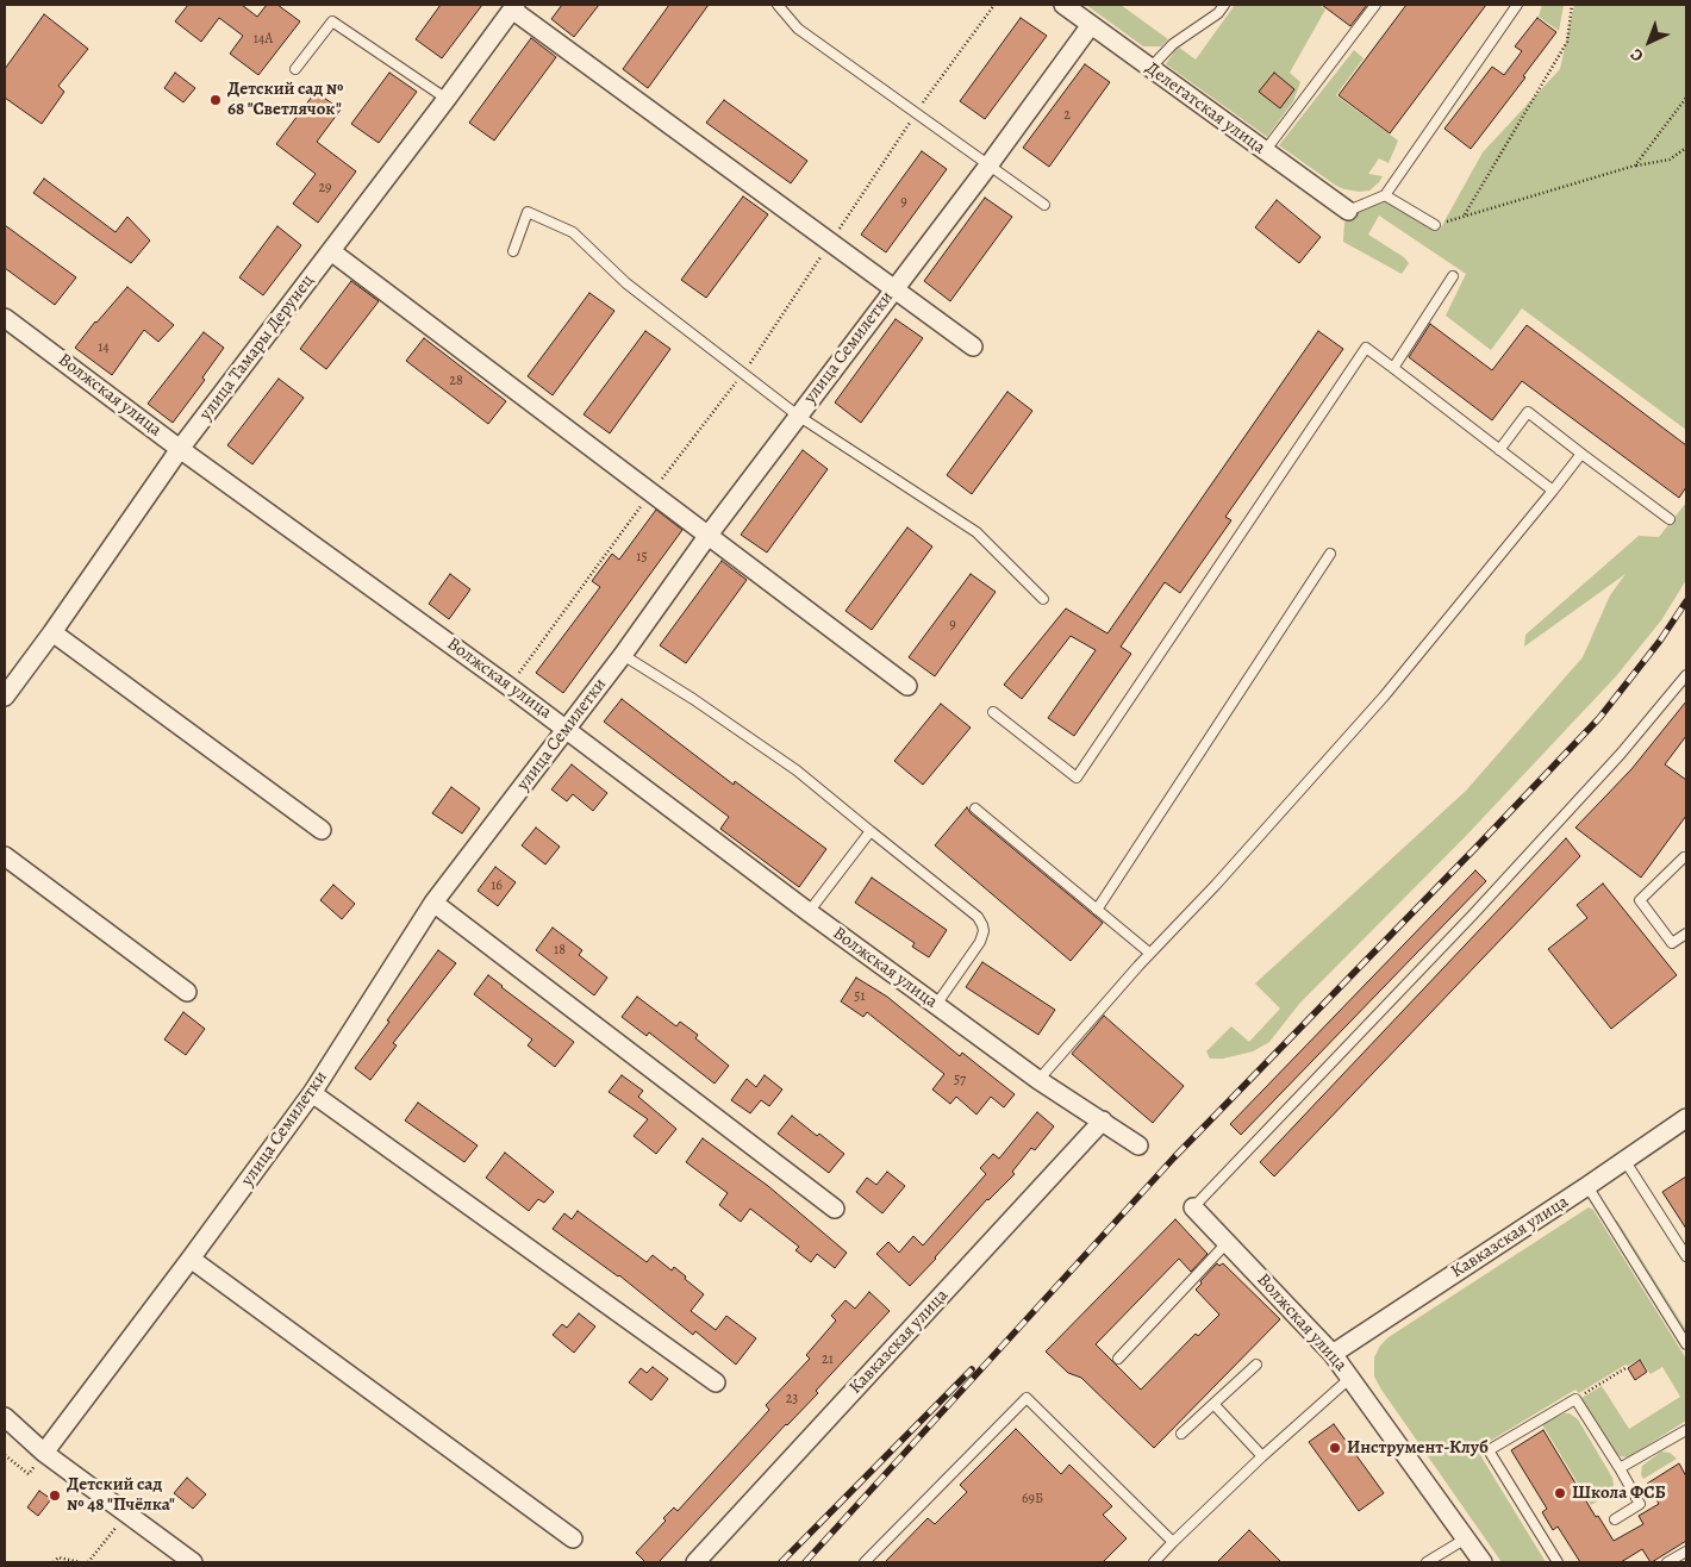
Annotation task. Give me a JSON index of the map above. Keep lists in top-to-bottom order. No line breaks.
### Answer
{"streets":{"street":["Делегатская улица","улица Тамары Дерунец","улица Семилетки","Волжская улица","Кавказская улица"]},"crossings":[["Делегатская улица","улица Семилетки"],["улица Тамары Дерунец","Волжская улица"],["улица Семилетки","Волжская улица"],["Волжская улица","Кавказская улица"]],"places":["Детский сад № 68 \"Светлячок\"","Инструмент-Клуб","Школа ФСБ","Детский сад № 48 \"Пчёлка\""],"house_numbers":["14А","2","29","9","14","28","15","9","16","18","51","57","21","23","69Б"],"north":"bottom left"}
